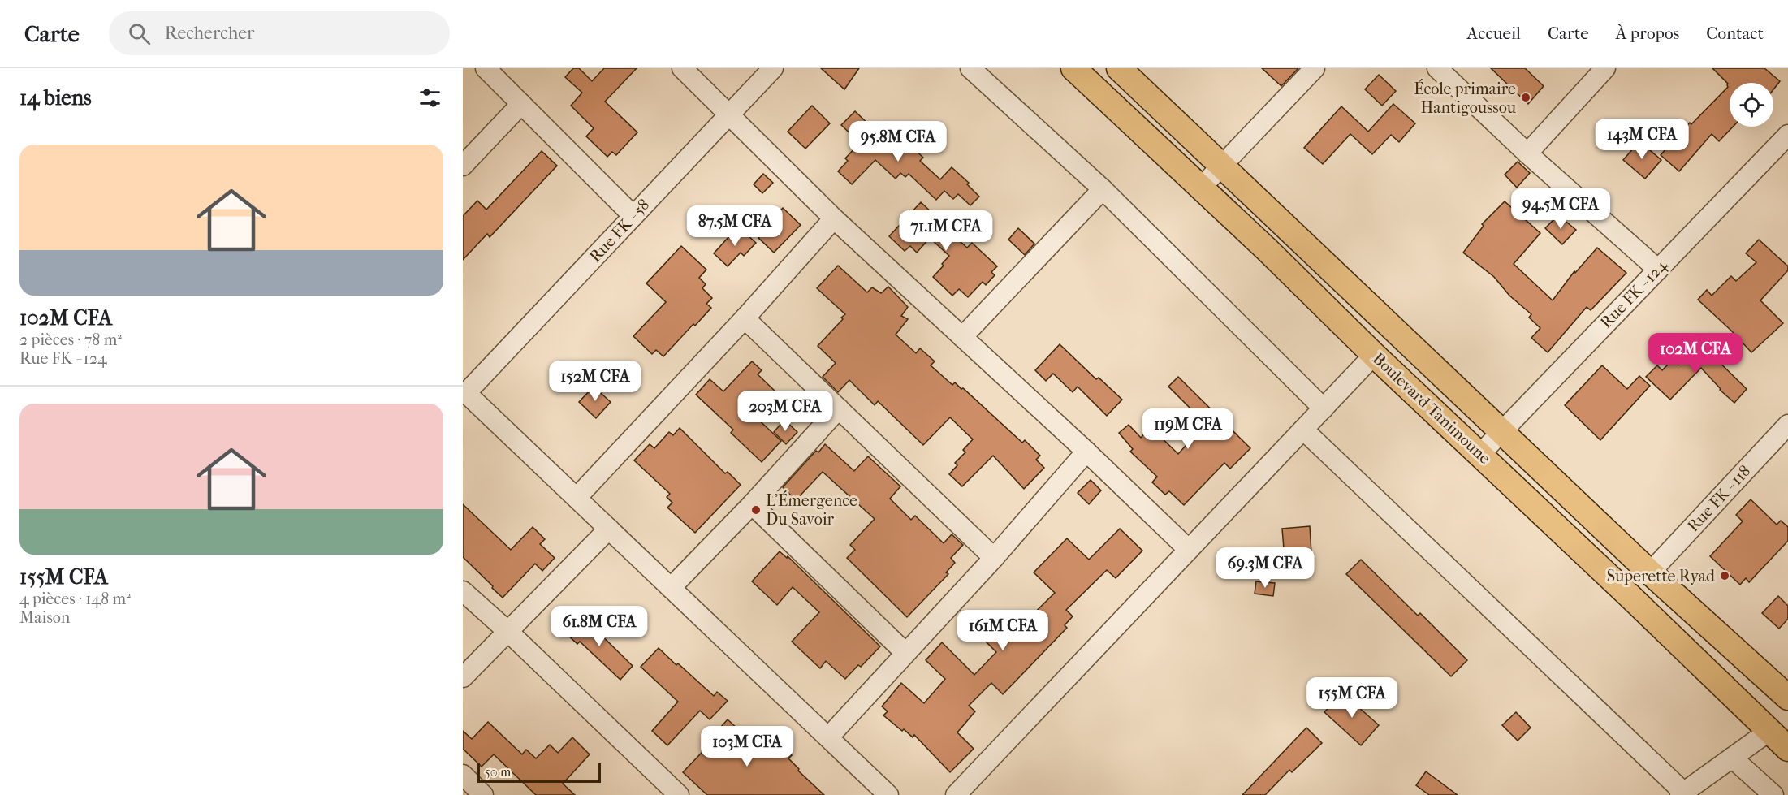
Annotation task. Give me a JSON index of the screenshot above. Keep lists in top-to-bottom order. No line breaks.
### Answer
{"streets":{"main road":["Boulevard Tanimoune"],"street":["Rue FK - 58","Rue FK - 124","Rue FK - 118"]},"crossings":[["Rue FK - 124","Boulevard Tanimoune"],["Boulevard Tanimoune","Rue FK - 118"]],"places":["École primaire Hantigoussou","L'Émergence Du Savoir","Superette Ryad"],"scale_bar":"50 m","page":{"header":"Carte","search":"Rechercher","nav":["Accueil","Carte","À propos","Contact"],"heading":"14 biens","price":["143M CFA","95.8M CFA","94.5M CFA","87.5M CFA","71.1M CFA","102M CFA","152M CFA","203M CFA","119M CFA","69.3M CFA","61.8M CFA","161M CFA","155M CFA","103M CFA"],"list":[{"name":"102M CFA","note":"2 pièces · 78 m² · Rue FK - 124"},{"name":"155M CFA","note":"4 pièces · 148 m² · Maison"}],"scale":"50 m"}}
